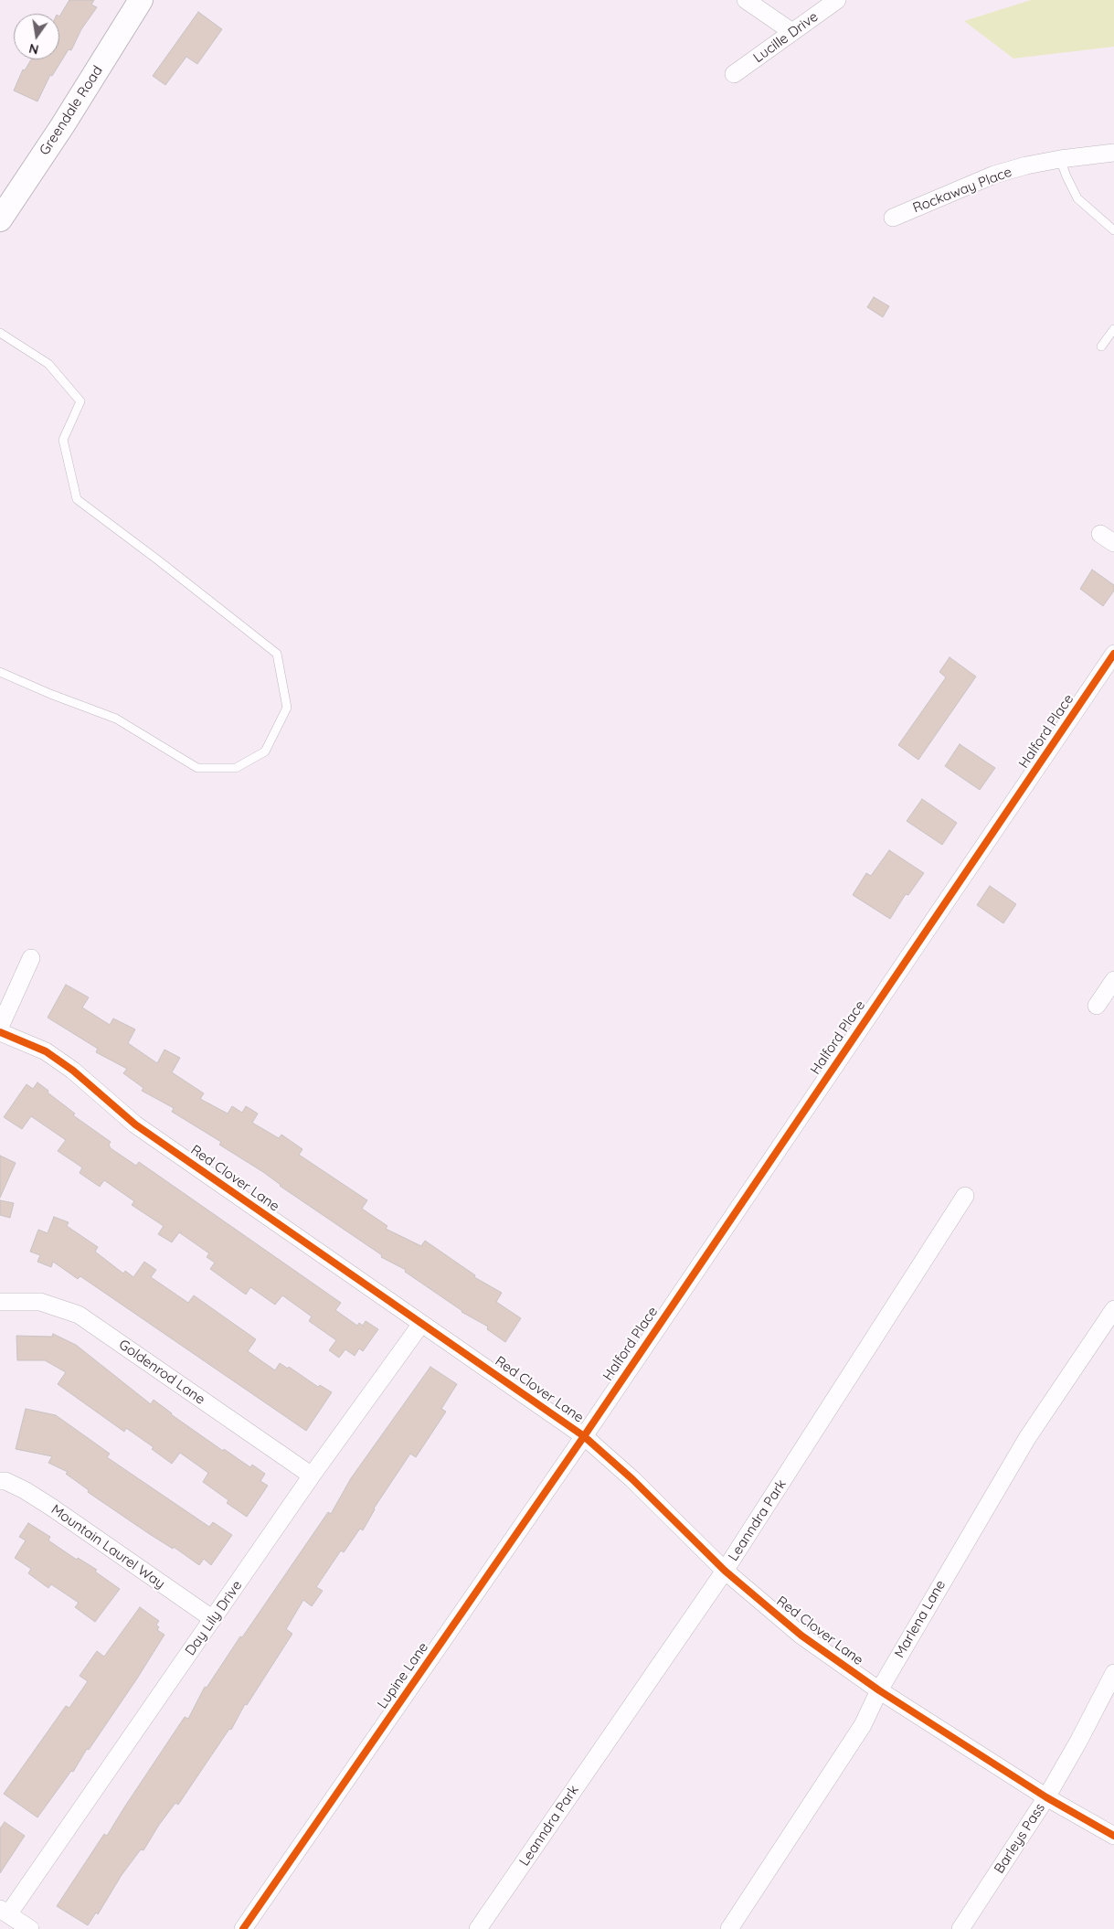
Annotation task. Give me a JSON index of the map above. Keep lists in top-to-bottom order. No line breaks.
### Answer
{"streets":{"street":["Lucille Drive","Greendale Road","Rockaway Place","Halford Place","Red Clover Lane","Goldenrod Lane","Leanndra Park","Mountain Laurel Way","Day Lily Drive","Marlena Lane","Lupine Lane","Barleys Pass"]},"crossings":[["Halford Place","Red Clover Lane"],["Halford Place","Lupine Lane"],["Red Clover Lane","Leanndra Park"],["Red Clover Lane","Day Lily Drive"],["Red Clover Lane","Marlena Lane"],["Red Clover Lane","Lupine Lane"],["Red Clover Lane","Barleys Pass"],["Goldenrod Lane","Day Lily Drive"],["Mountain Laurel Way","Day Lily Drive"]],"north":"bottom"}
